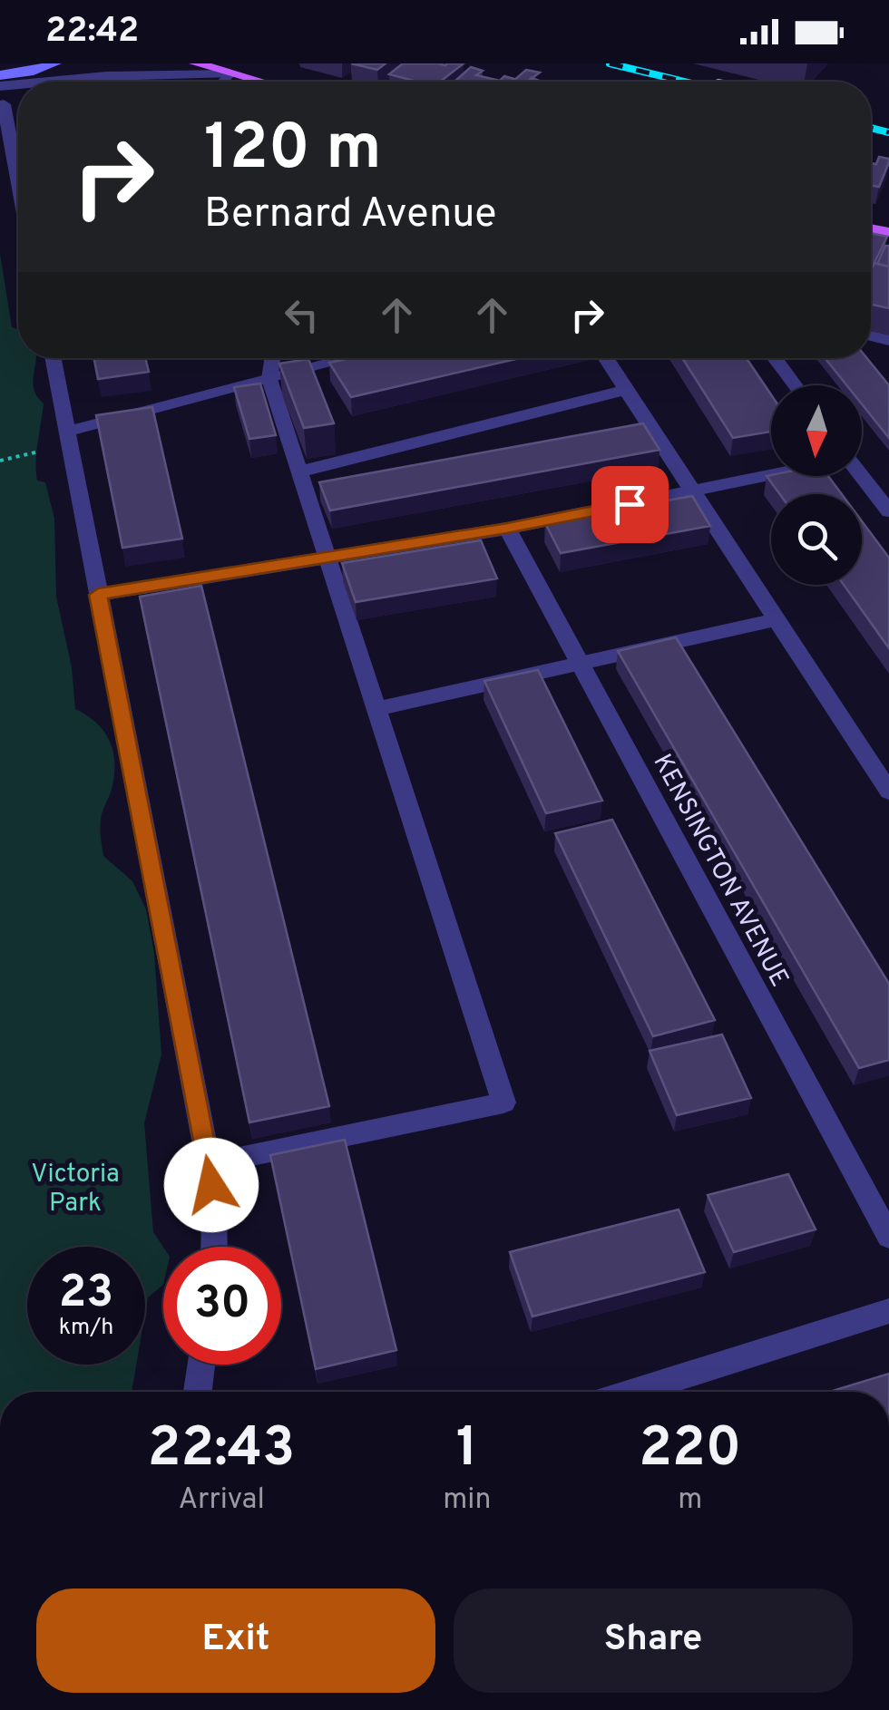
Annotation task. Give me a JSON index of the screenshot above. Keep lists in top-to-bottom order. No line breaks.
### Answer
{"streets":{"street":["KENSINGTON AVENUE"]},"parks":["Victoria Park"],"north":"bottom","page":{"status":"22:42","turn":["120 m","Bernard Avenue"],"speed":"23 km/h","limit":"30","eta":["22:43","Arrival","1","min","220","m"],"buttons":["Exit","Share"]}}
